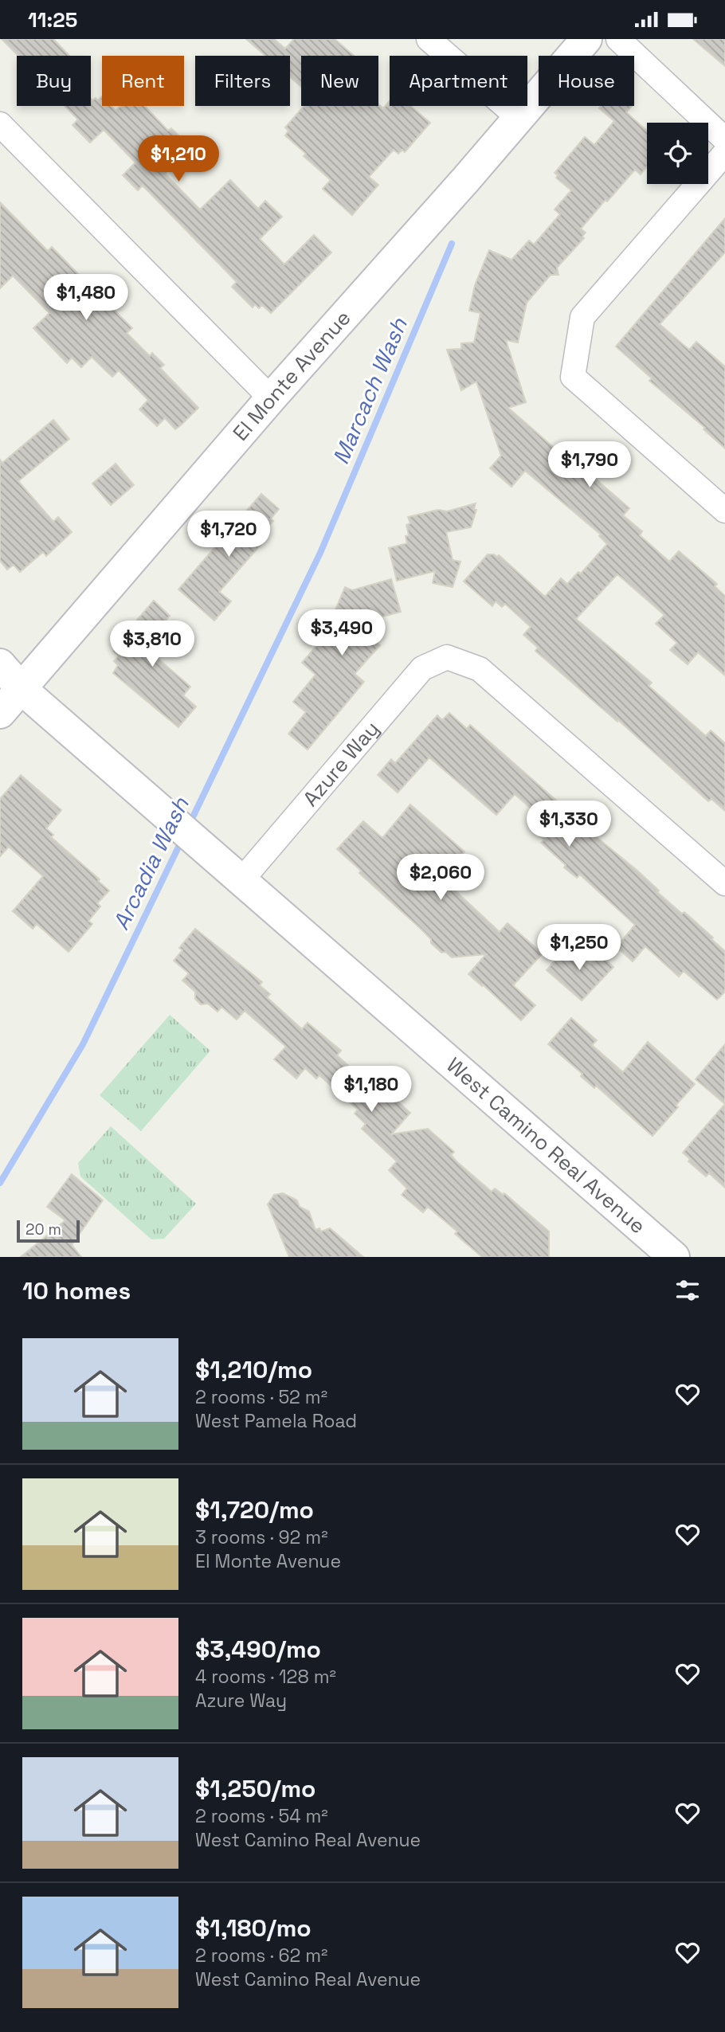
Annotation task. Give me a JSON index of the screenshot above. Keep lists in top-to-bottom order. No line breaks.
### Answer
{"streets":{"street":["El Monte Avenue","Azure Way","West Camino Real Avenue"]},"crossings":[["El Monte Avenue","West Camino Real Avenue"],["Azure Way","West Camino Real Avenue"]],"water":["Marcach Wash","Arcadia Wash"],"scale_bar":"20 m","page":{"status":"11:25","chip":["Buy","Rent","Filters","New","Apartment","House"],"price":["$1,210","$1,480","$1,790","$1,720","$3,490","$3,810","$1,330","$2,060","$1,250","$1,180"],"scale":"20 m","heading":"10 homes","list":[{"name":"$1,210/mo","note":"2 rooms · 52 m² · West Pamela Road"},{"name":"$1,720/mo","note":"3 rooms · 92 m² · El Monte Avenue"},{"name":"$3,490/mo","note":"4 rooms · 128 m² · Azure Way"},{"name":"$1,250/mo","note":"2 rooms · 54 m² · West Camino Real Avenue"},{"name":"$1,180/mo","note":"2 rooms · 62 m² · West Camino Real Avenue"}]}}
